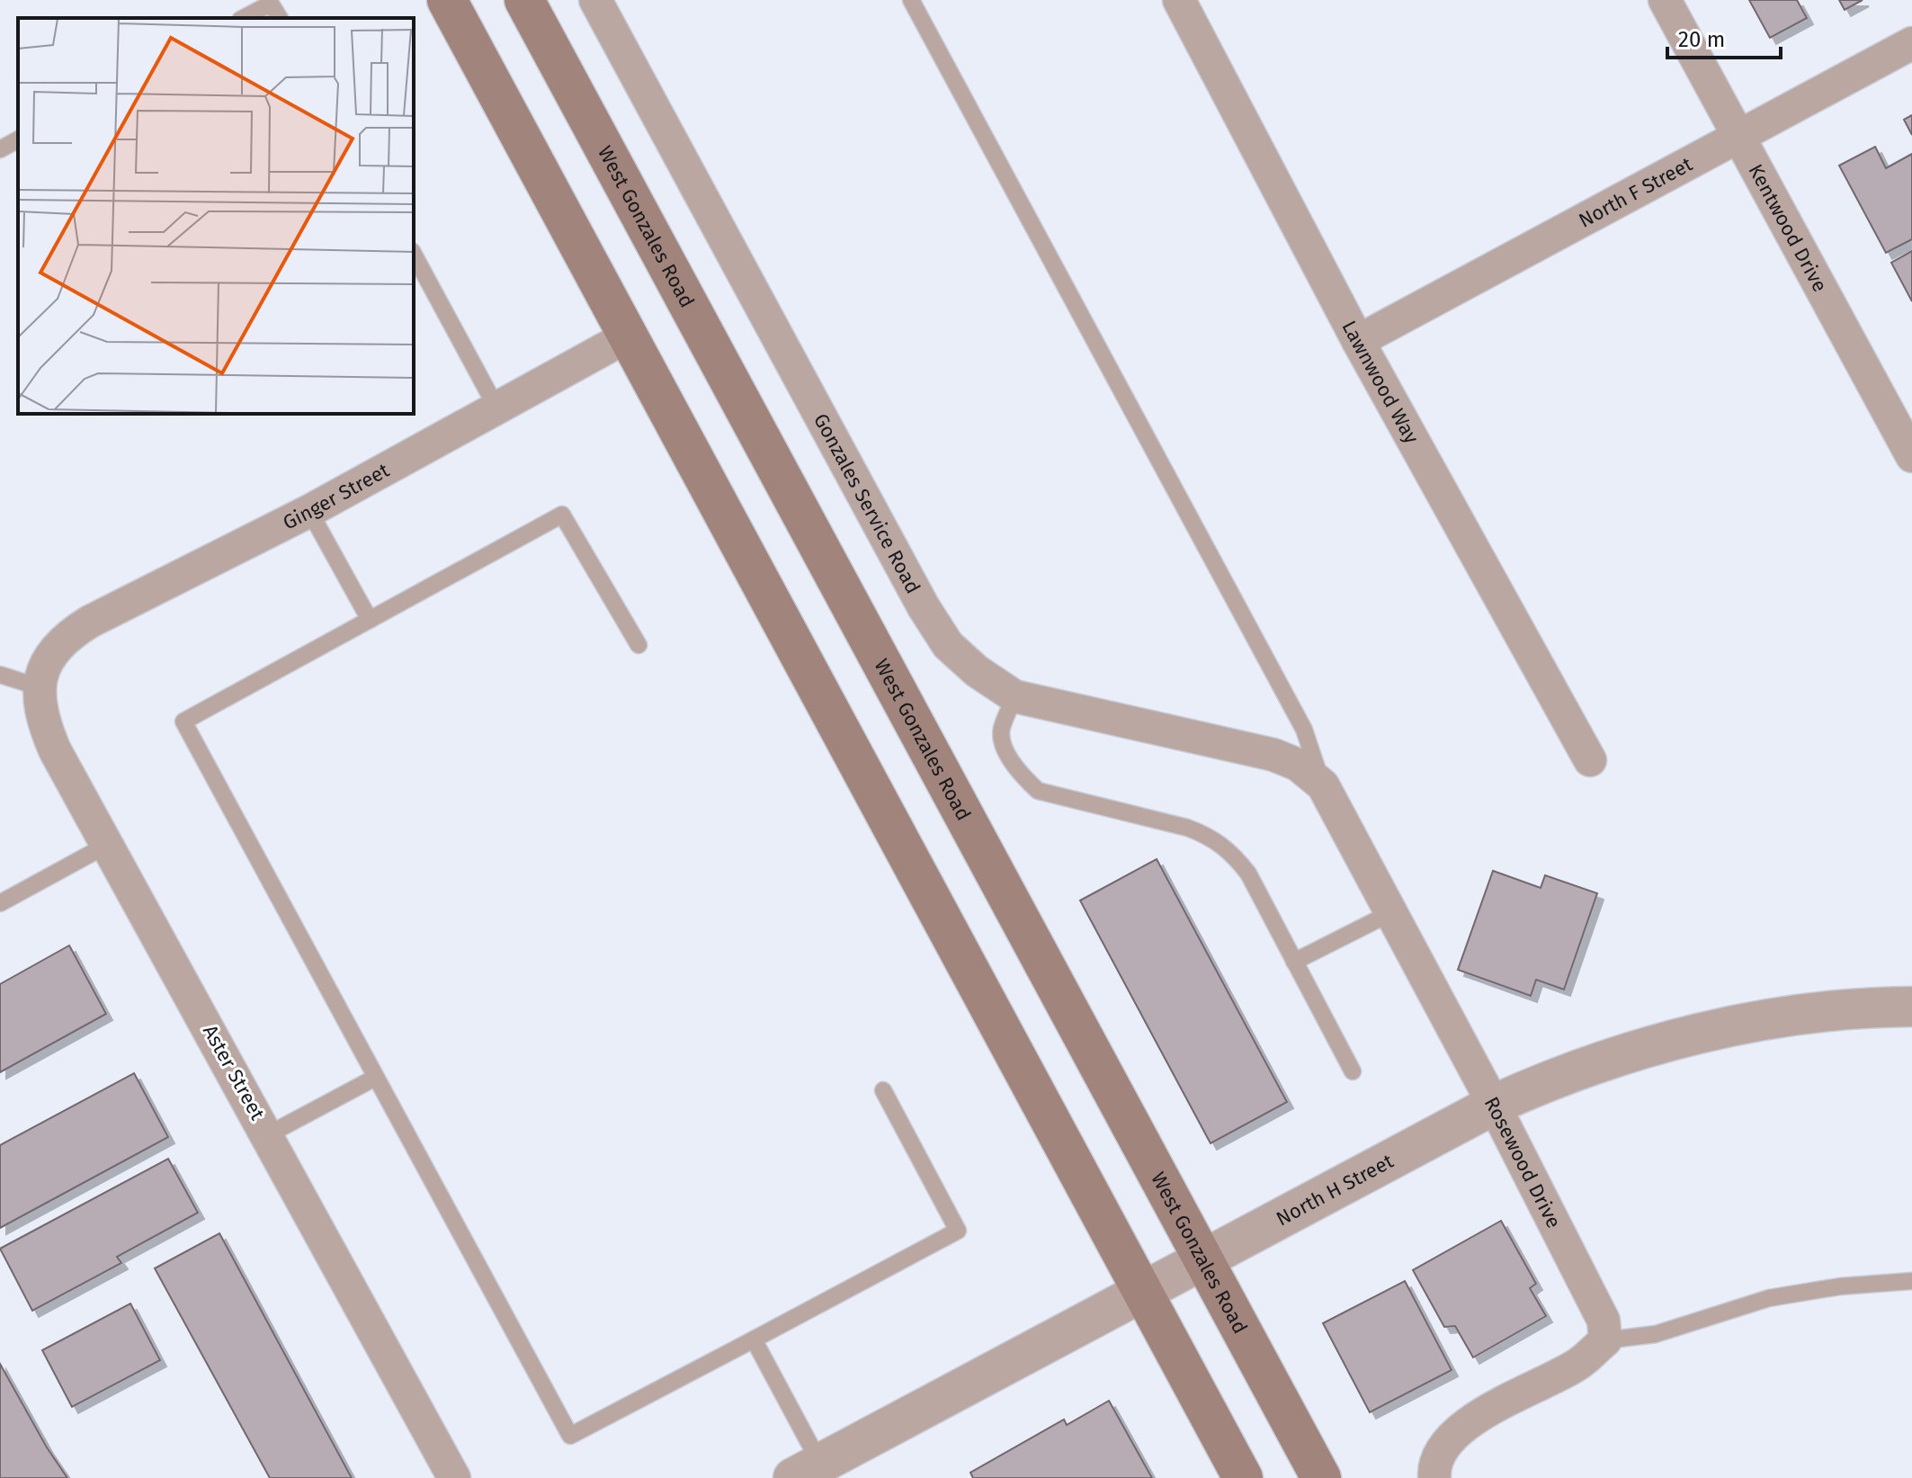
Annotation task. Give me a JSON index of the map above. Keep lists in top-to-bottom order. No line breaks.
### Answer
{"streets":{"main road":["West Gonzales Road"],"street":["North F Street","Kentwood Drive","Lawnwood Way","Ginger Street","Gonzales Service Road","Aster Street","Rosewood Drive","North H Street"]},"crossings":[["North F Street","Kentwood Drive"],["North F Street","Lawnwood Way"],["West Gonzales Road","North H Street"],["Ginger Street","Aster Street"],["Gonzales Service Road","Rosewood Drive"],["Rosewood Drive","North H Street"]],"scale_bar":"20 m"}
